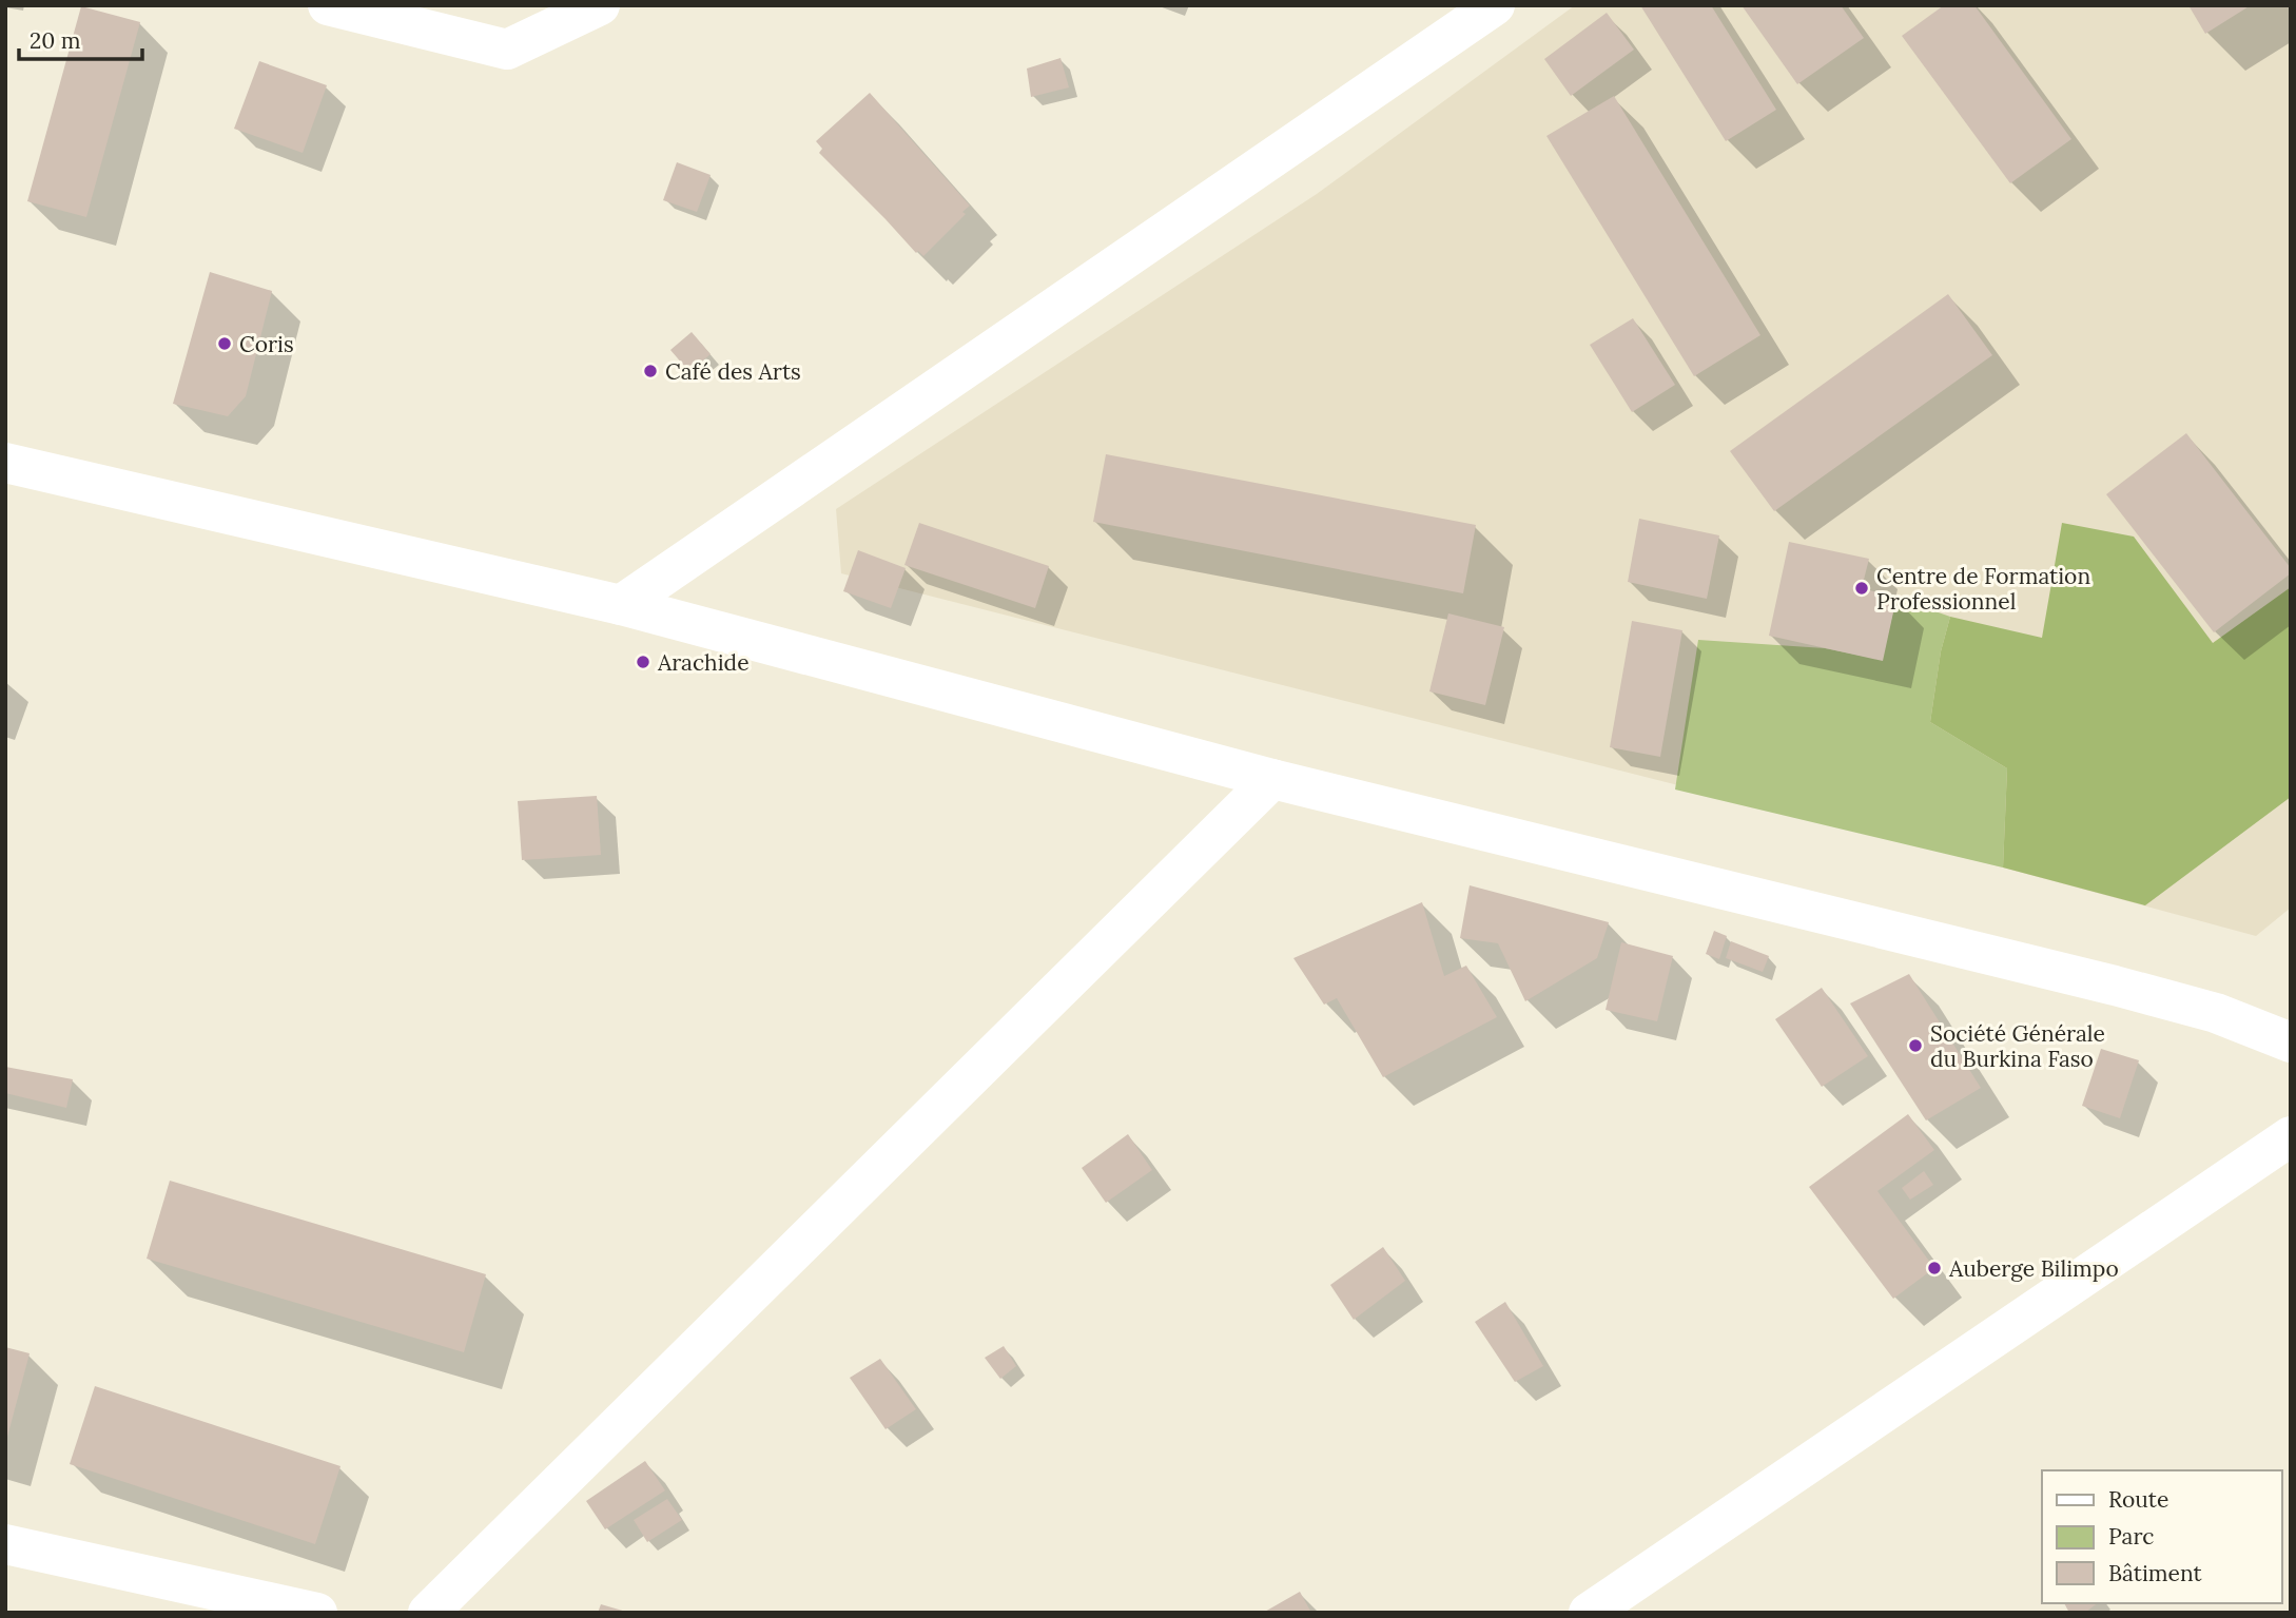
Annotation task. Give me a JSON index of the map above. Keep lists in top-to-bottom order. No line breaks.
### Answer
{"places":["Coris","Café des Arts","Centre de Formation Professionnel","Arachide","Société Générale du Burkina Faso","Auberge Bilimpo"],"legend":["Route","Parc","Bâtiment"],"scale_bar":"20 m"}
